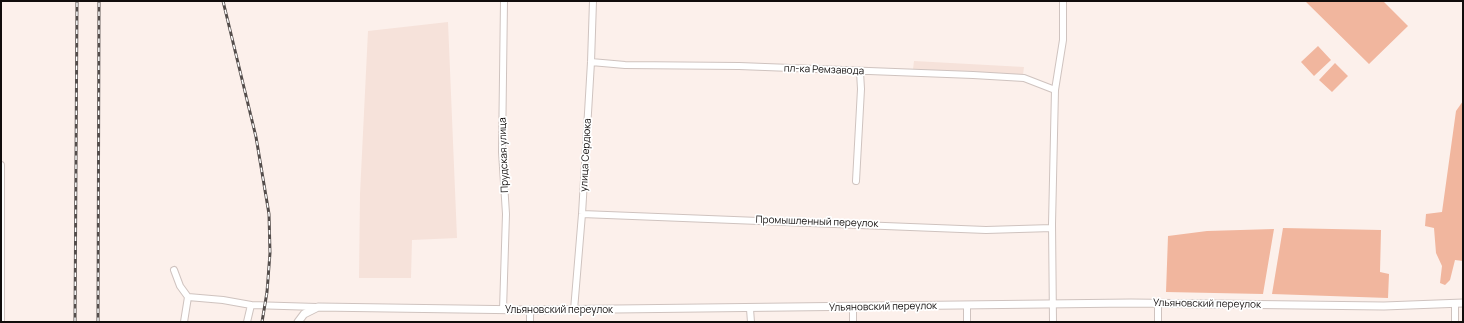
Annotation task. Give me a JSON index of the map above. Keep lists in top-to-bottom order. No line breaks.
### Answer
{"streets":{"main road":["Ульяновский переулок"],"street":["пл-ка Ремзавода","Прудская улица","улица Сердюка","Промышленный переулок"]},"crossings":[["пл-ка Ремзавода","улица Сердюка"],["Прудская улица","Ульяновский переулок"],["улица Сердюка","Промышленный переулок"],["улица Сердюка","Ульяновский переулок"]]}
